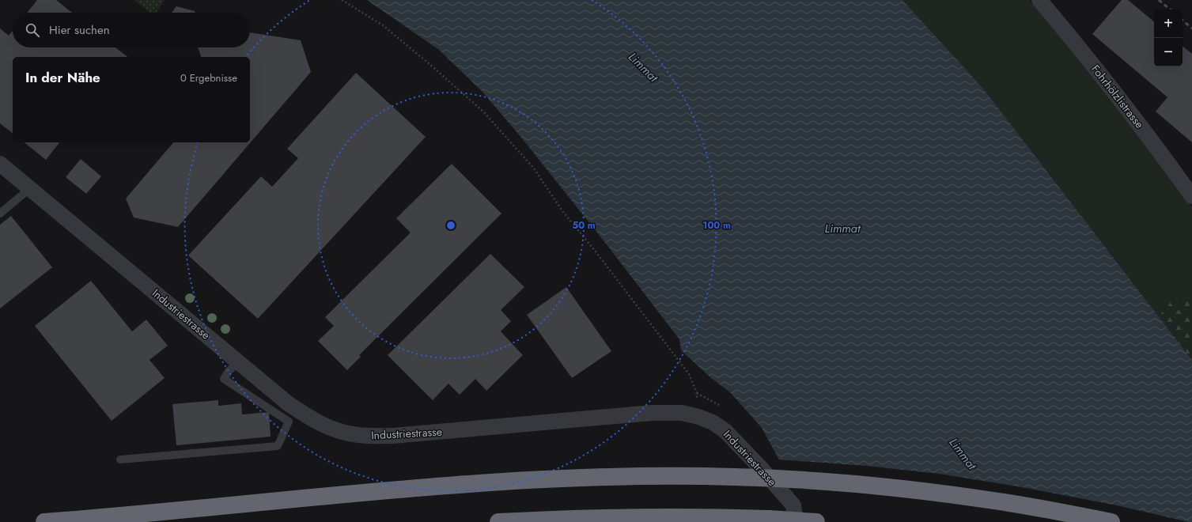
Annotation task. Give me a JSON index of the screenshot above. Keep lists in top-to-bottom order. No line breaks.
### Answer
{"streets":{"street":["Fohrhölzlistrasse","Industriestrasse"]},"water":["Limmat"],"page":{"map_buttons":["+","−"],"search":"Hier suchen","heading":["In der Nähe","0 Ergebnisse"]},"rings":["50 m","100 m"]}
